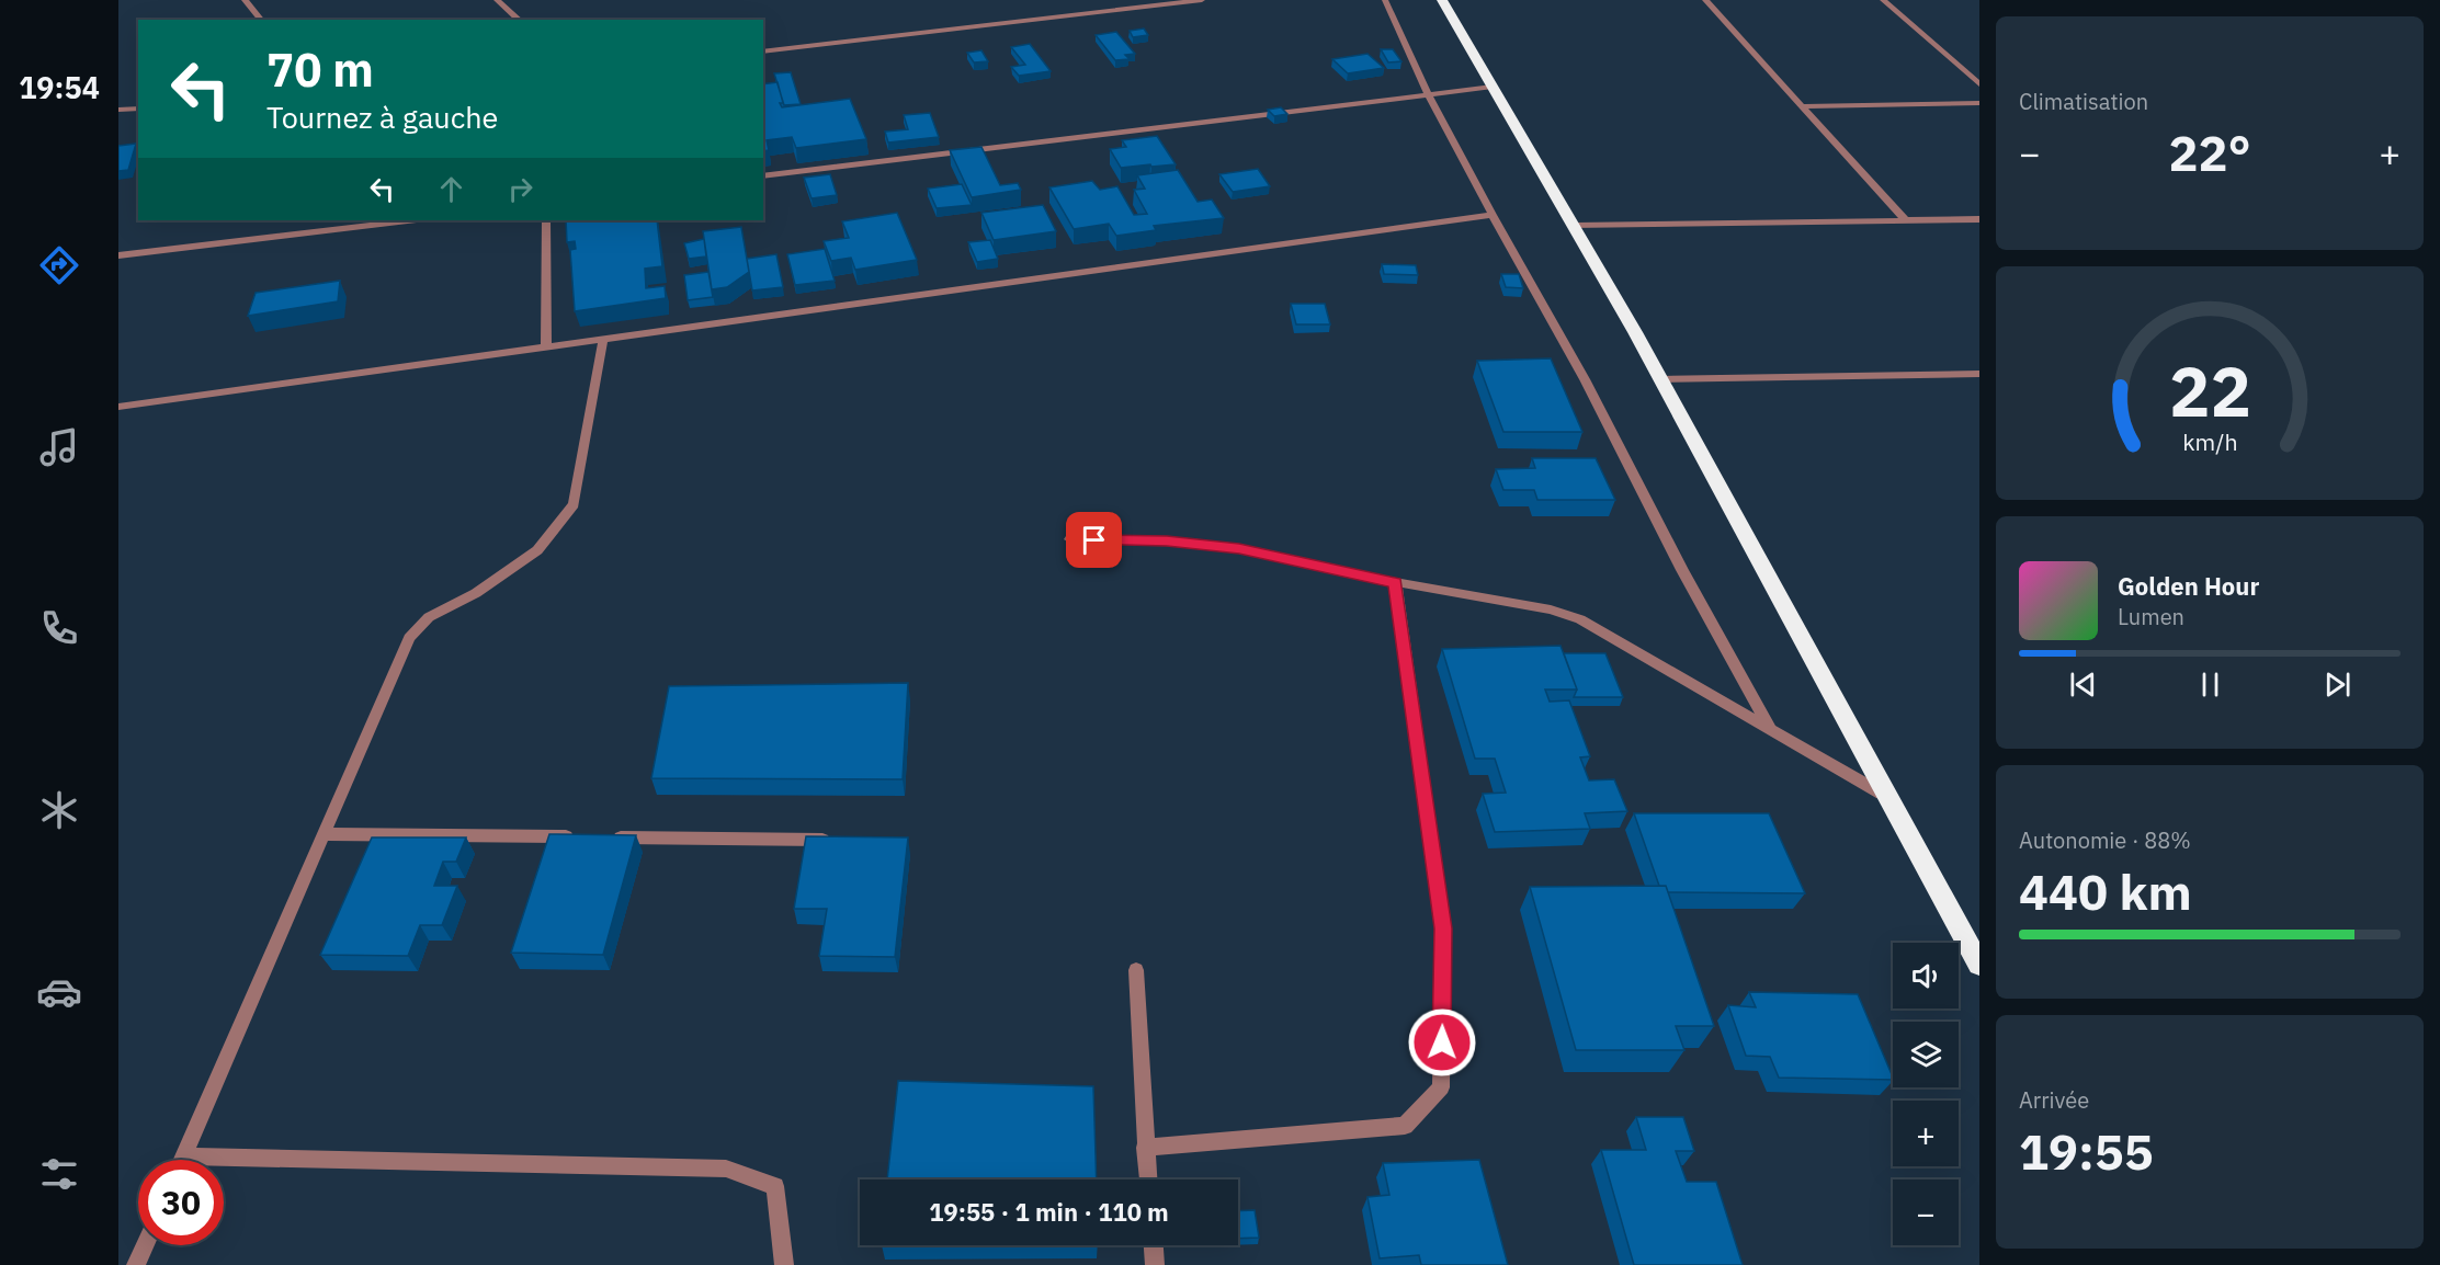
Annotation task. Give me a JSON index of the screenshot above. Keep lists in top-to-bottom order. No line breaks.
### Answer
{"page":{"tabs":"19:54","tile":["Climatisation",["Autonomie · 88%","440 km"],["Arrivée","19:55"]],"turn":["70 m","Tournez à gauche"],"heat":["−","22°","+"],"song":["Golden Hour","Lumen"],"map_buttons":["+","−"],"limit":"30","trip":"19:55 · 1 min · 110 m","gauge":["22","km/h"]}}
